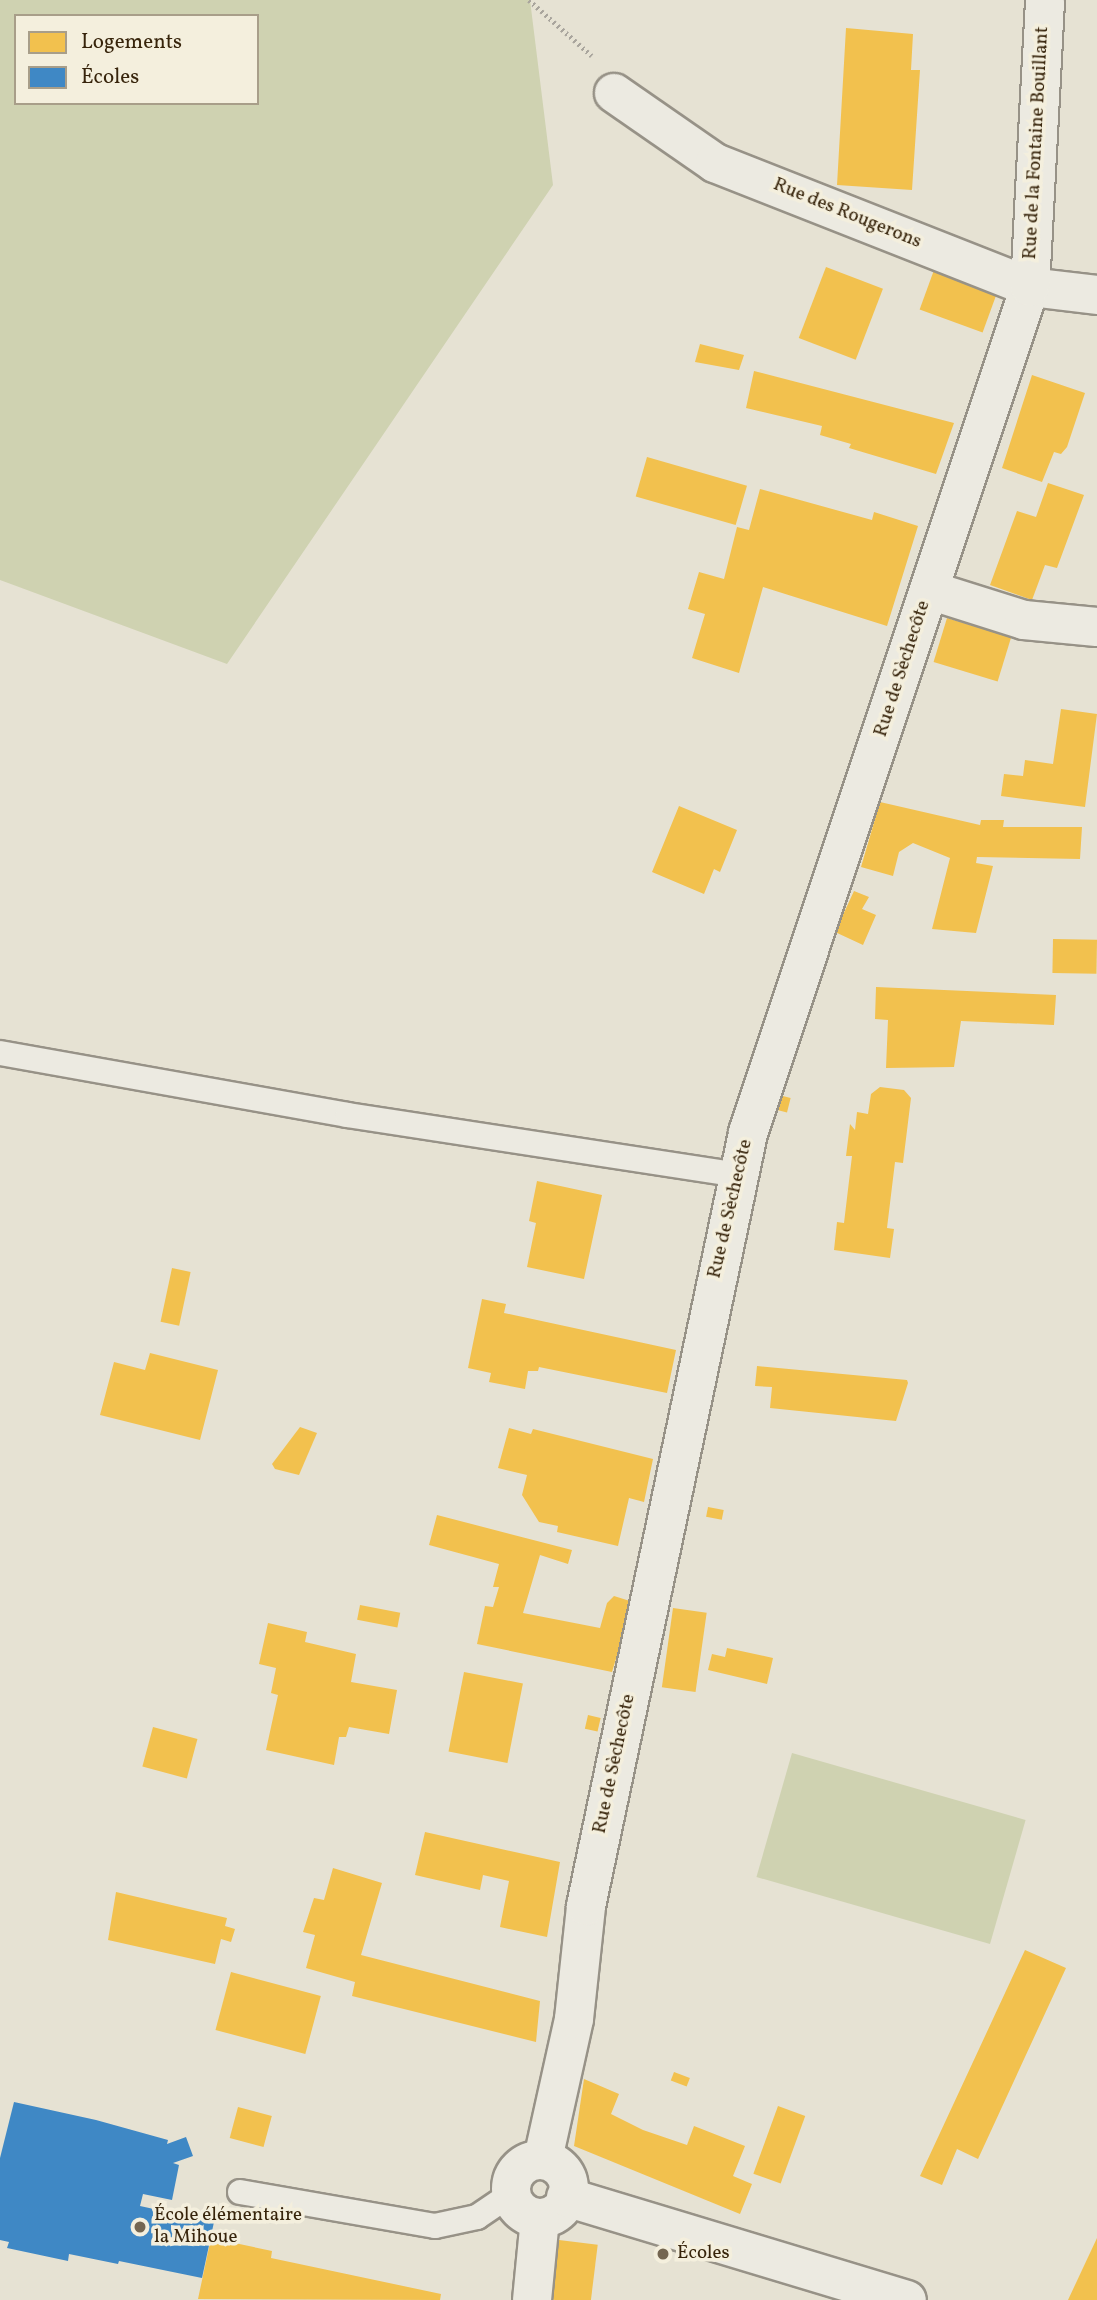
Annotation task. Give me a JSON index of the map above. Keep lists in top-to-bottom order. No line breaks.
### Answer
{"streets":{"street":["Rue de la Fontaine Bouillant","Rue des Rougerons","Rue de Sèchecôte"]},"crossings":[["Rue de la Fontaine Bouillant","Rue des Rougerons"],["Rue de la Fontaine Bouillant","Rue de Sèchecôte"],["Rue des Rougerons","Rue de Sèchecôte"]],"places":["École élémentaire la Mihoue","Écoles"],"legend":["Logements","Écoles"]}
